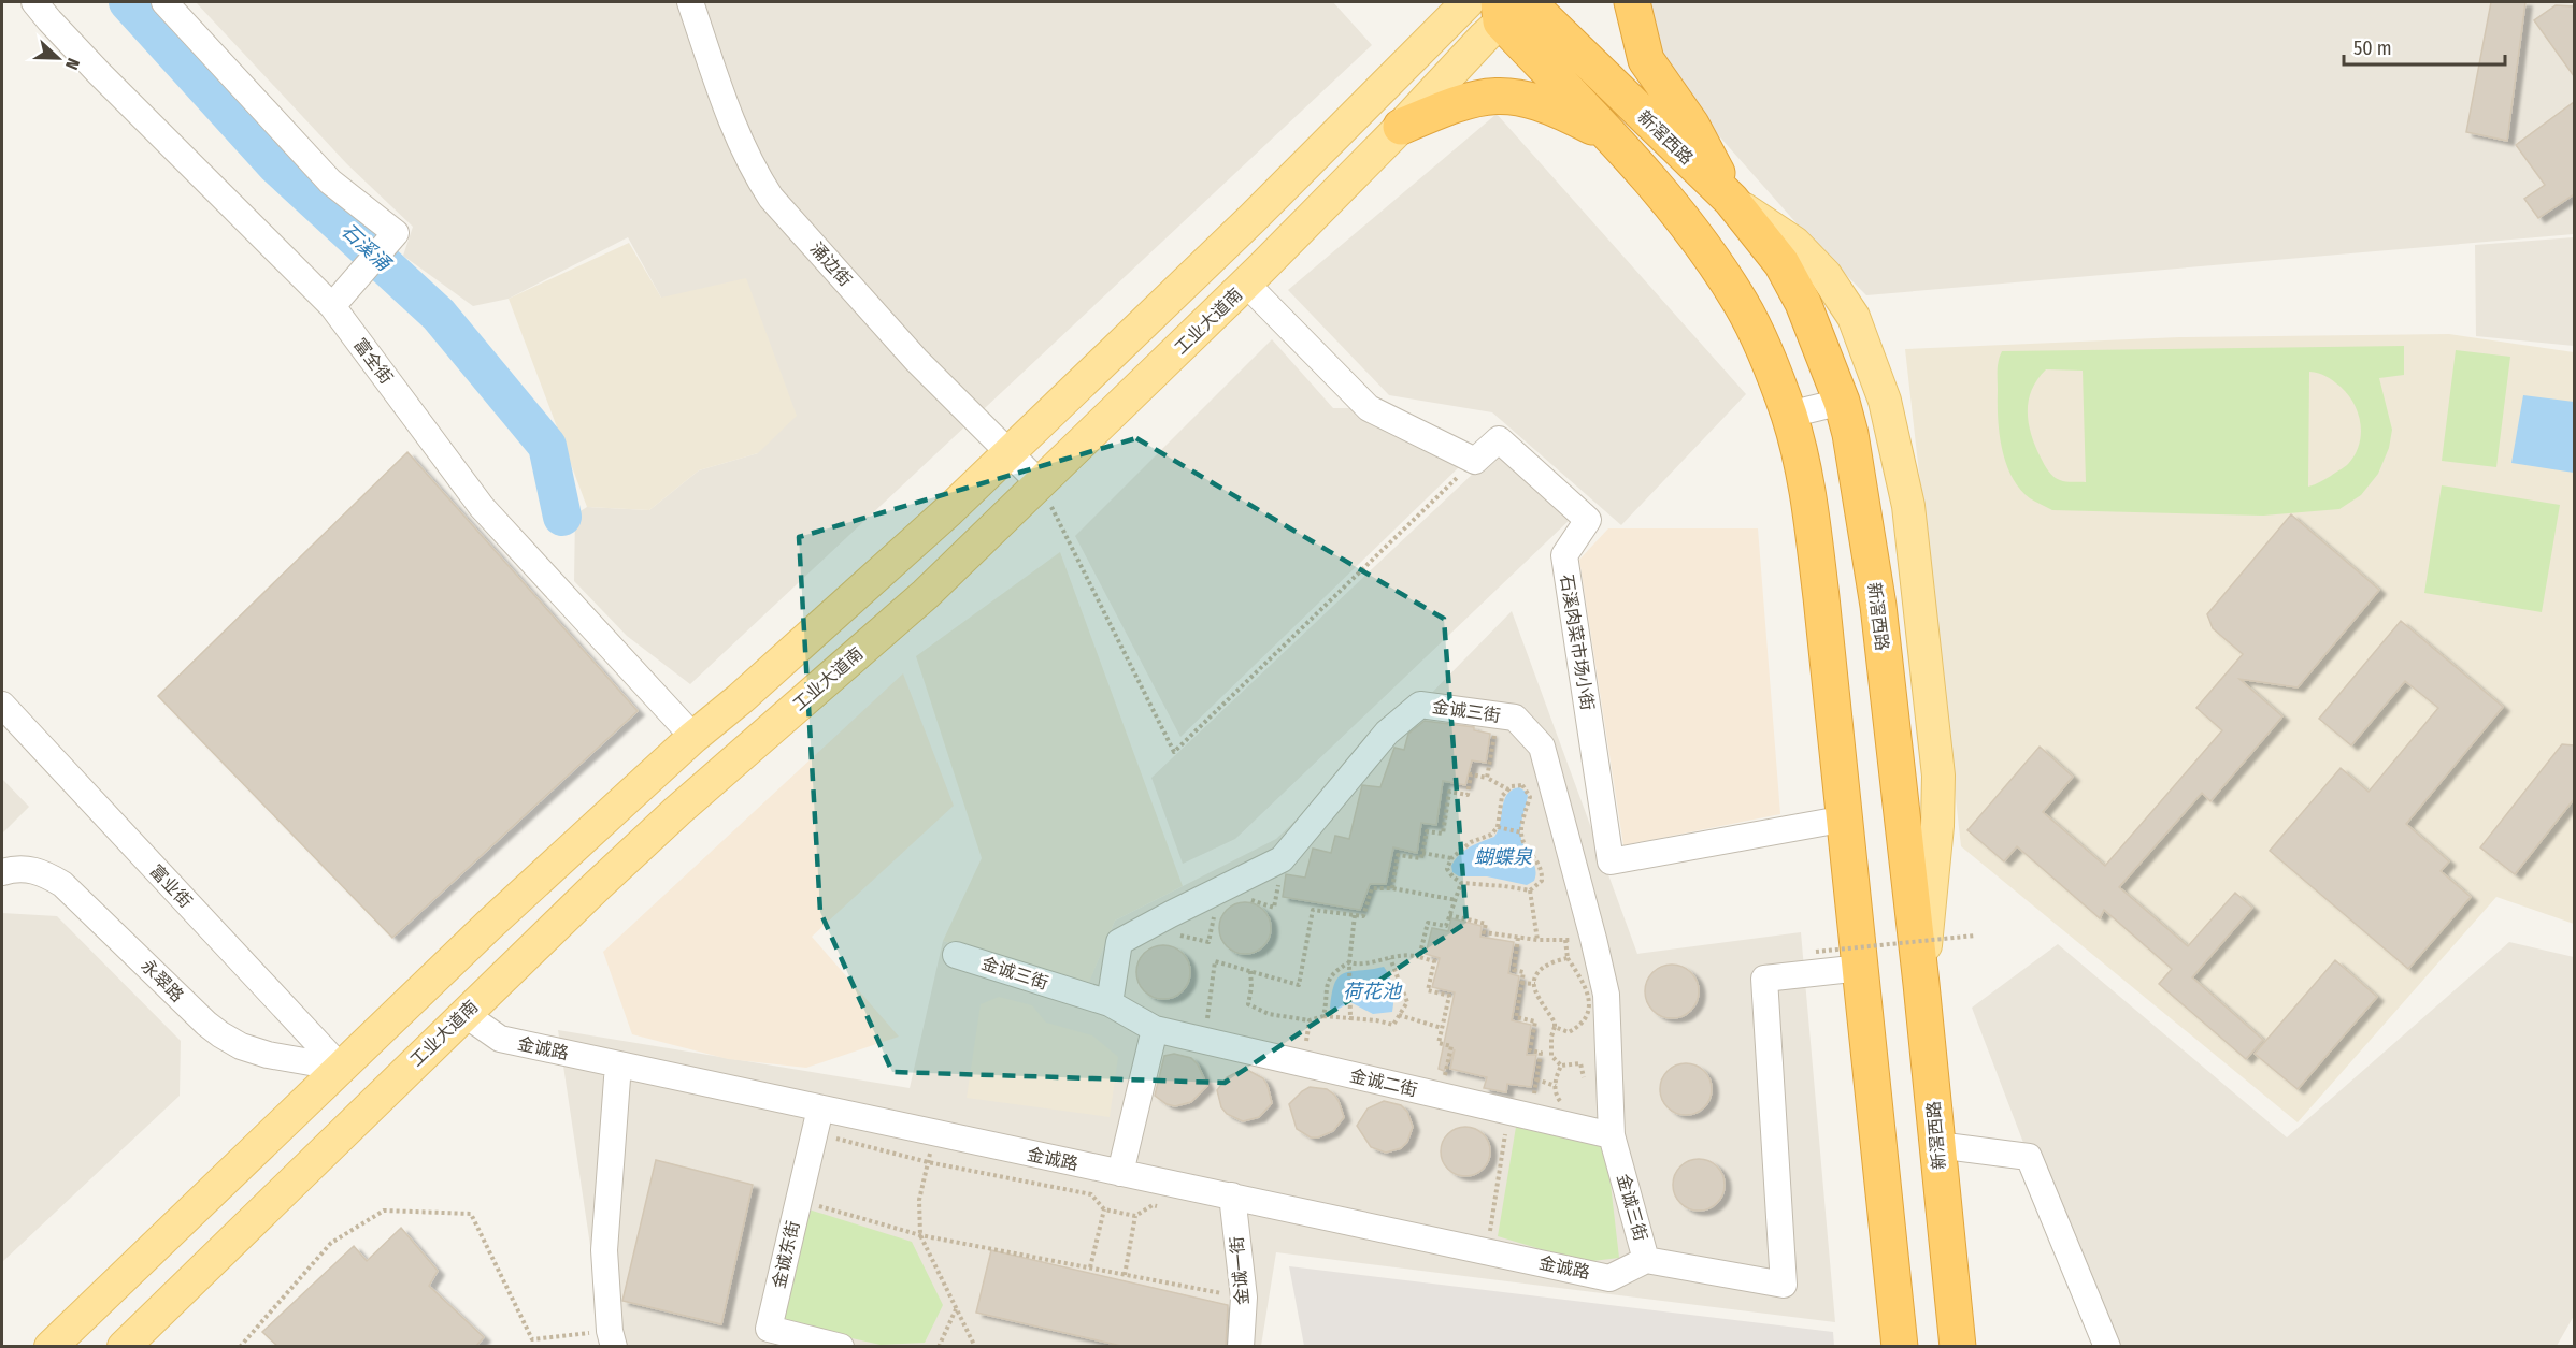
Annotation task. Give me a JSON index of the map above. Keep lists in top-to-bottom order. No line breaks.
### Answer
{"streets":{"highway":["新滘西路"],"main road":["工业大道南"],"street":["涌边街","富全街","石溪肉菜市场小街","金诚三街","富业街","永翠路","金诚路","金诚二街","金诚东街","金诚一街"]},"crossings":[["新滘西路","工业大道南"],["新滘西路","石溪肉菜市场小街"],["涌边街","工业大道南"],["工业大道南","金诚路"],["金诚三街","金诚路"],["金诚三街","金诚二街"],["富业街","永翠路"],["金诚路","金诚东街"],["金诚路","金诚一街"]],"water":["石溪涌","蝴蝶泉","荷花池"],"scale_bar":"50 m","north":"right"}
